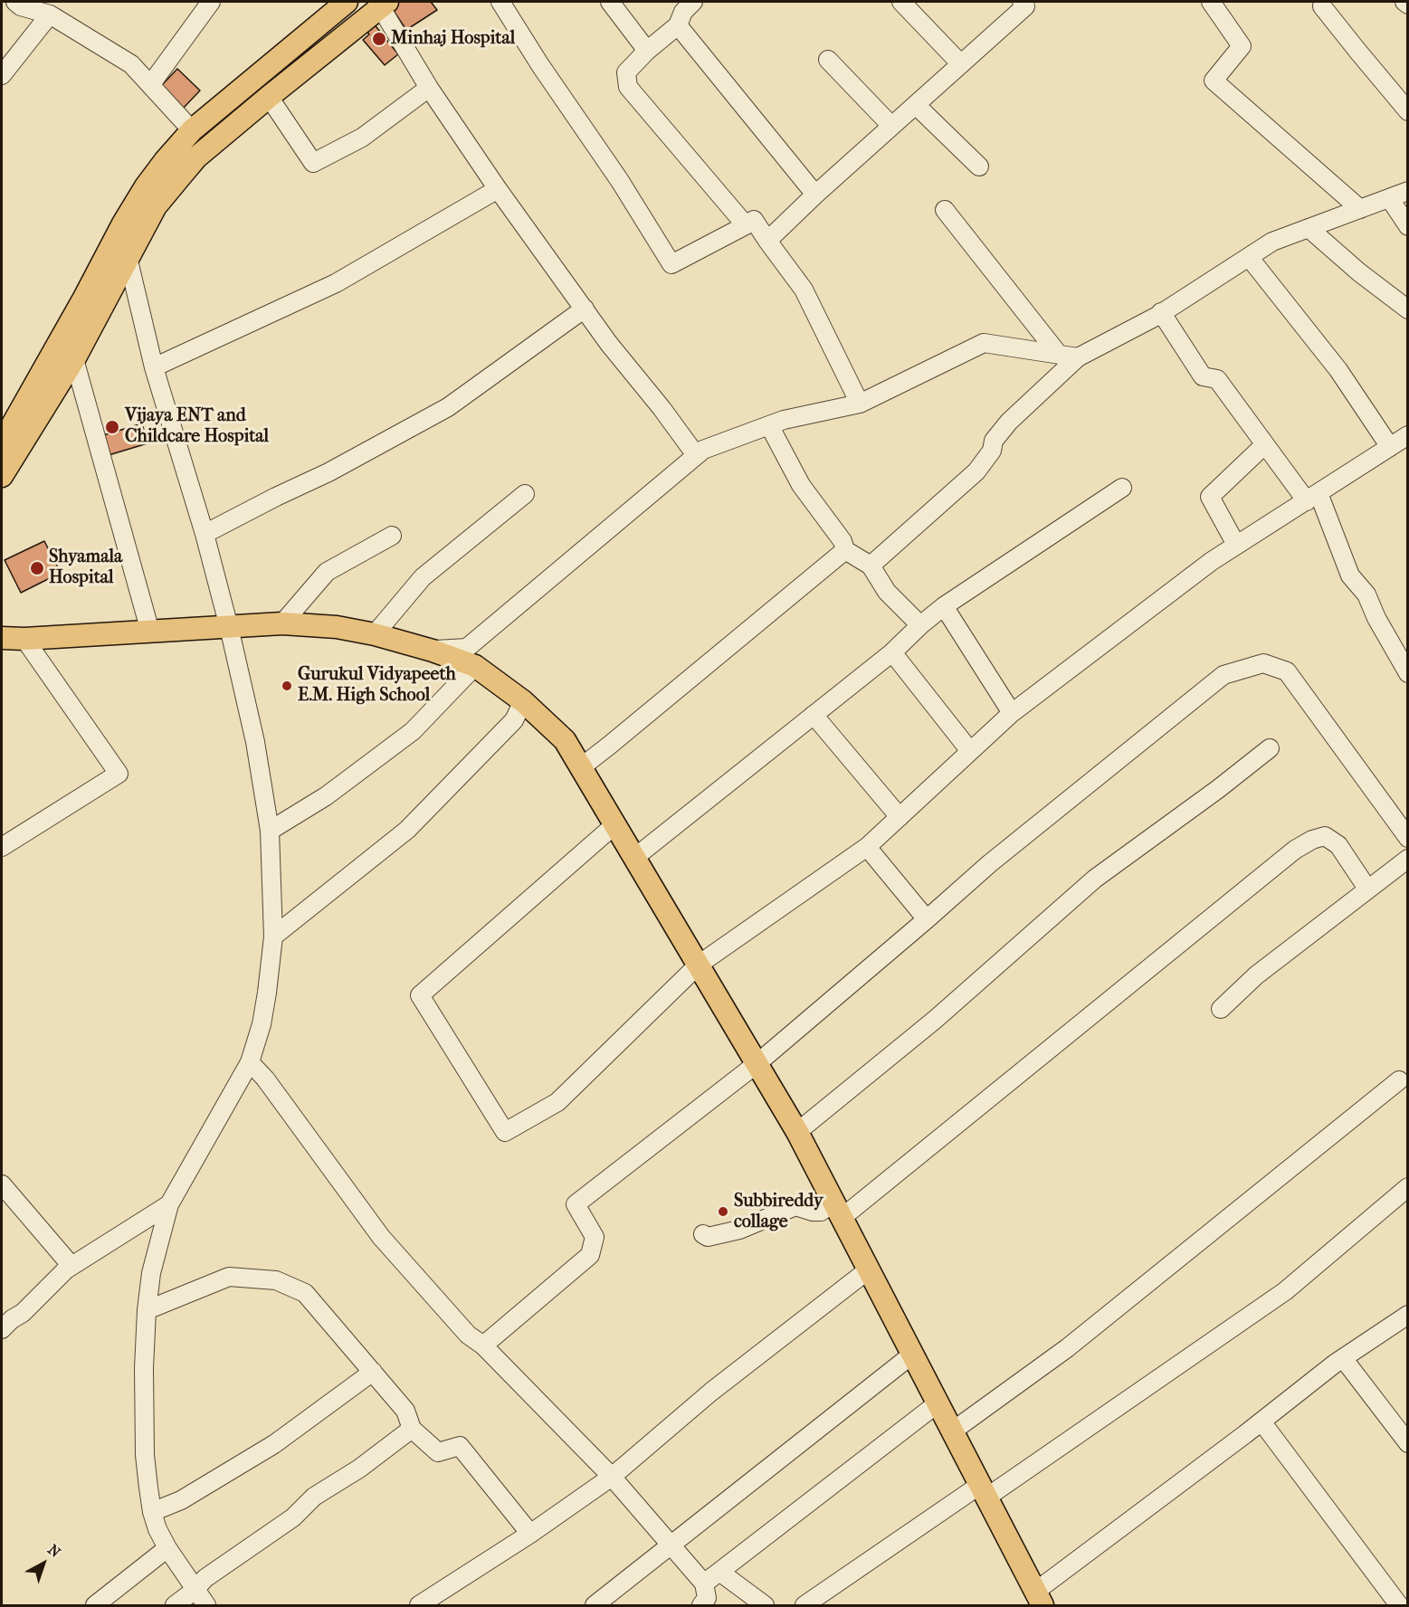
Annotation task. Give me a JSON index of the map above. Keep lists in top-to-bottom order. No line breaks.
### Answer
{"places":["Minhaj Hospital","Vijaya ENT and Childcare Hospital","Shyamala Hospital","Gurukul Vidyapeeth E.M. High School","Subbireddy collage"],"north":"top right"}
